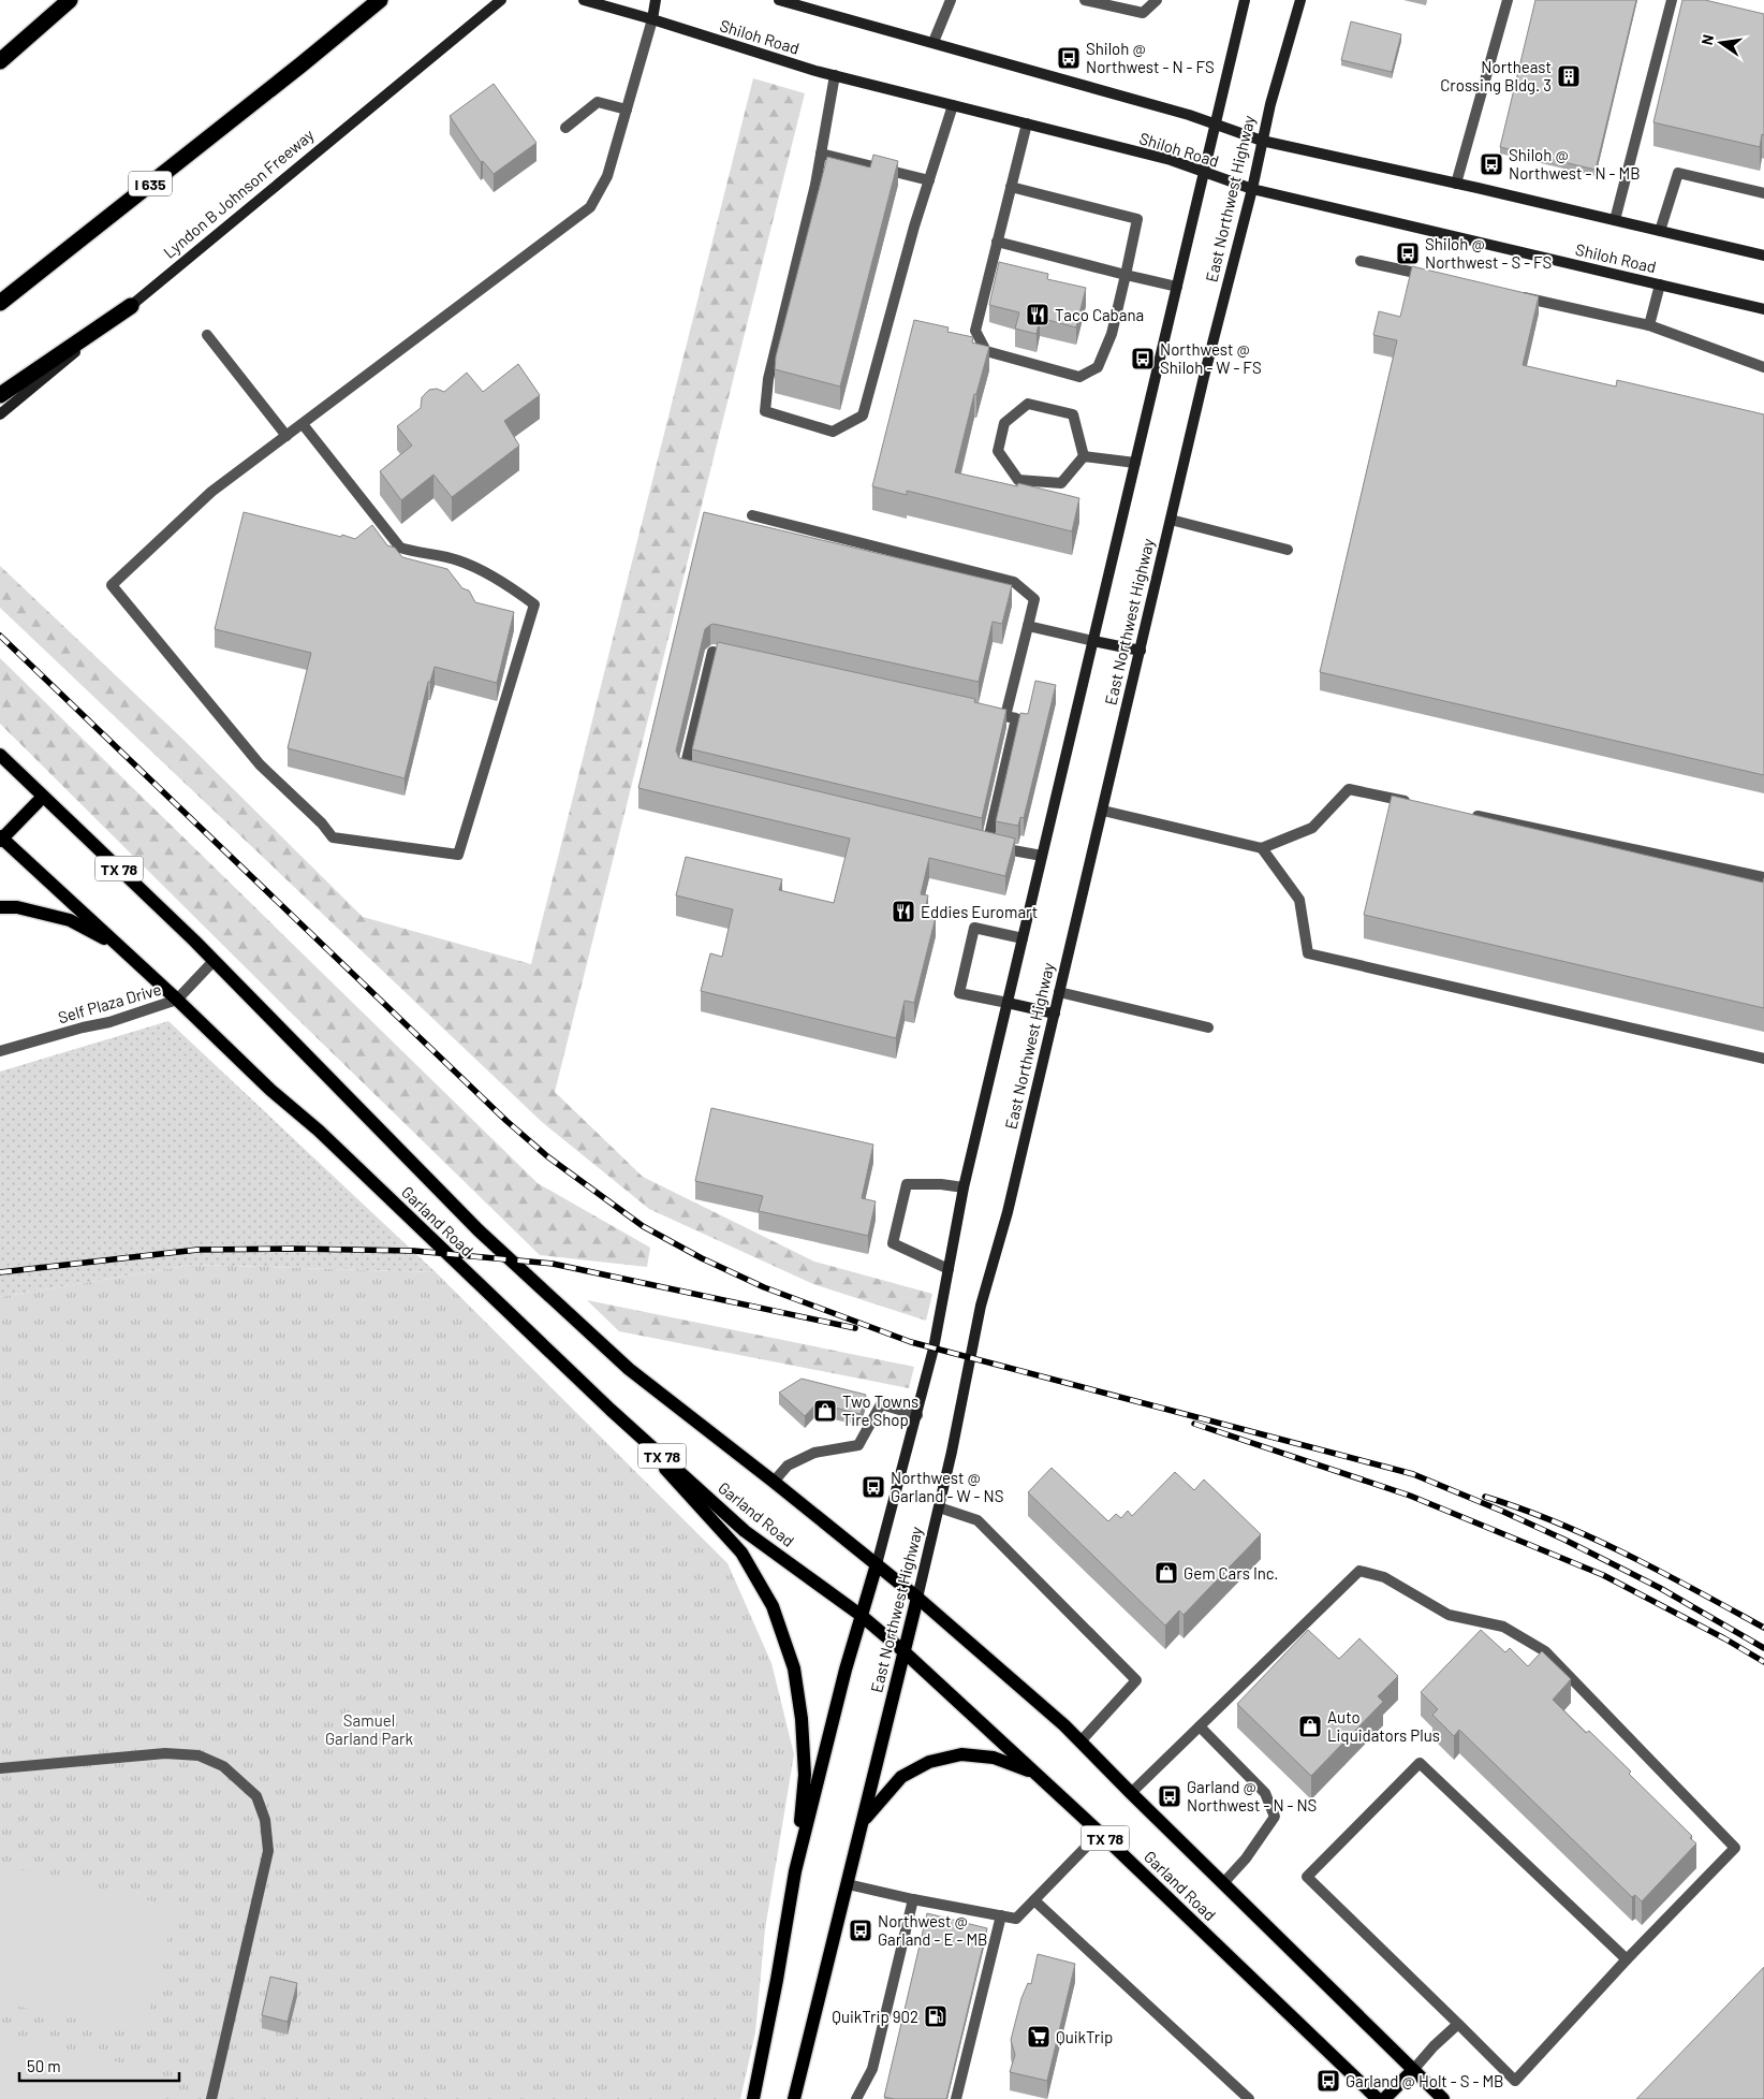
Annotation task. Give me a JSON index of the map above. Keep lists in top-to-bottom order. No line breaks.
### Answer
{"streets":{"highway":["I 635"],"main road":["Shiloh Road","Lyndon B Johnson Freeway","East Northwest Highway","TX 78","Garland Road"],"street":["Self Plaza Drive"]},"crossings":[["Shiloh Road","East Northwest Highway"],["East Northwest Highway","Garland Road"],["TX 78","Garland Road"],["Self Plaza Drive","Garland Road"]],"parks":["Samuel Garland Park"],"places":{"bus stop":["Shiloh @ Northwest - N - FS","Shiloh @ Northwest - N - MB","Shiloh @ Northwest - S - FS","Northwest @ Shiloh - W - FS","Northwest @ Garland - W - NS","Garland @ Northwest - N - NS","Northwest @ Garland - E - MB","Garland @ Holt - S - MB"],"building":["Northeast Crossing Bldg. 3"],"restaurant":["Taco Cabana","Eddies Euromart"],"shop":["Two Towns Tire Shop","Gem Cars Inc.","Auto Liquidators Plus"],"fuel station":["QuikTrip 902"],"supermarket":["QuikTrip"]},"scale_bar":"50 m","north":"left"}
